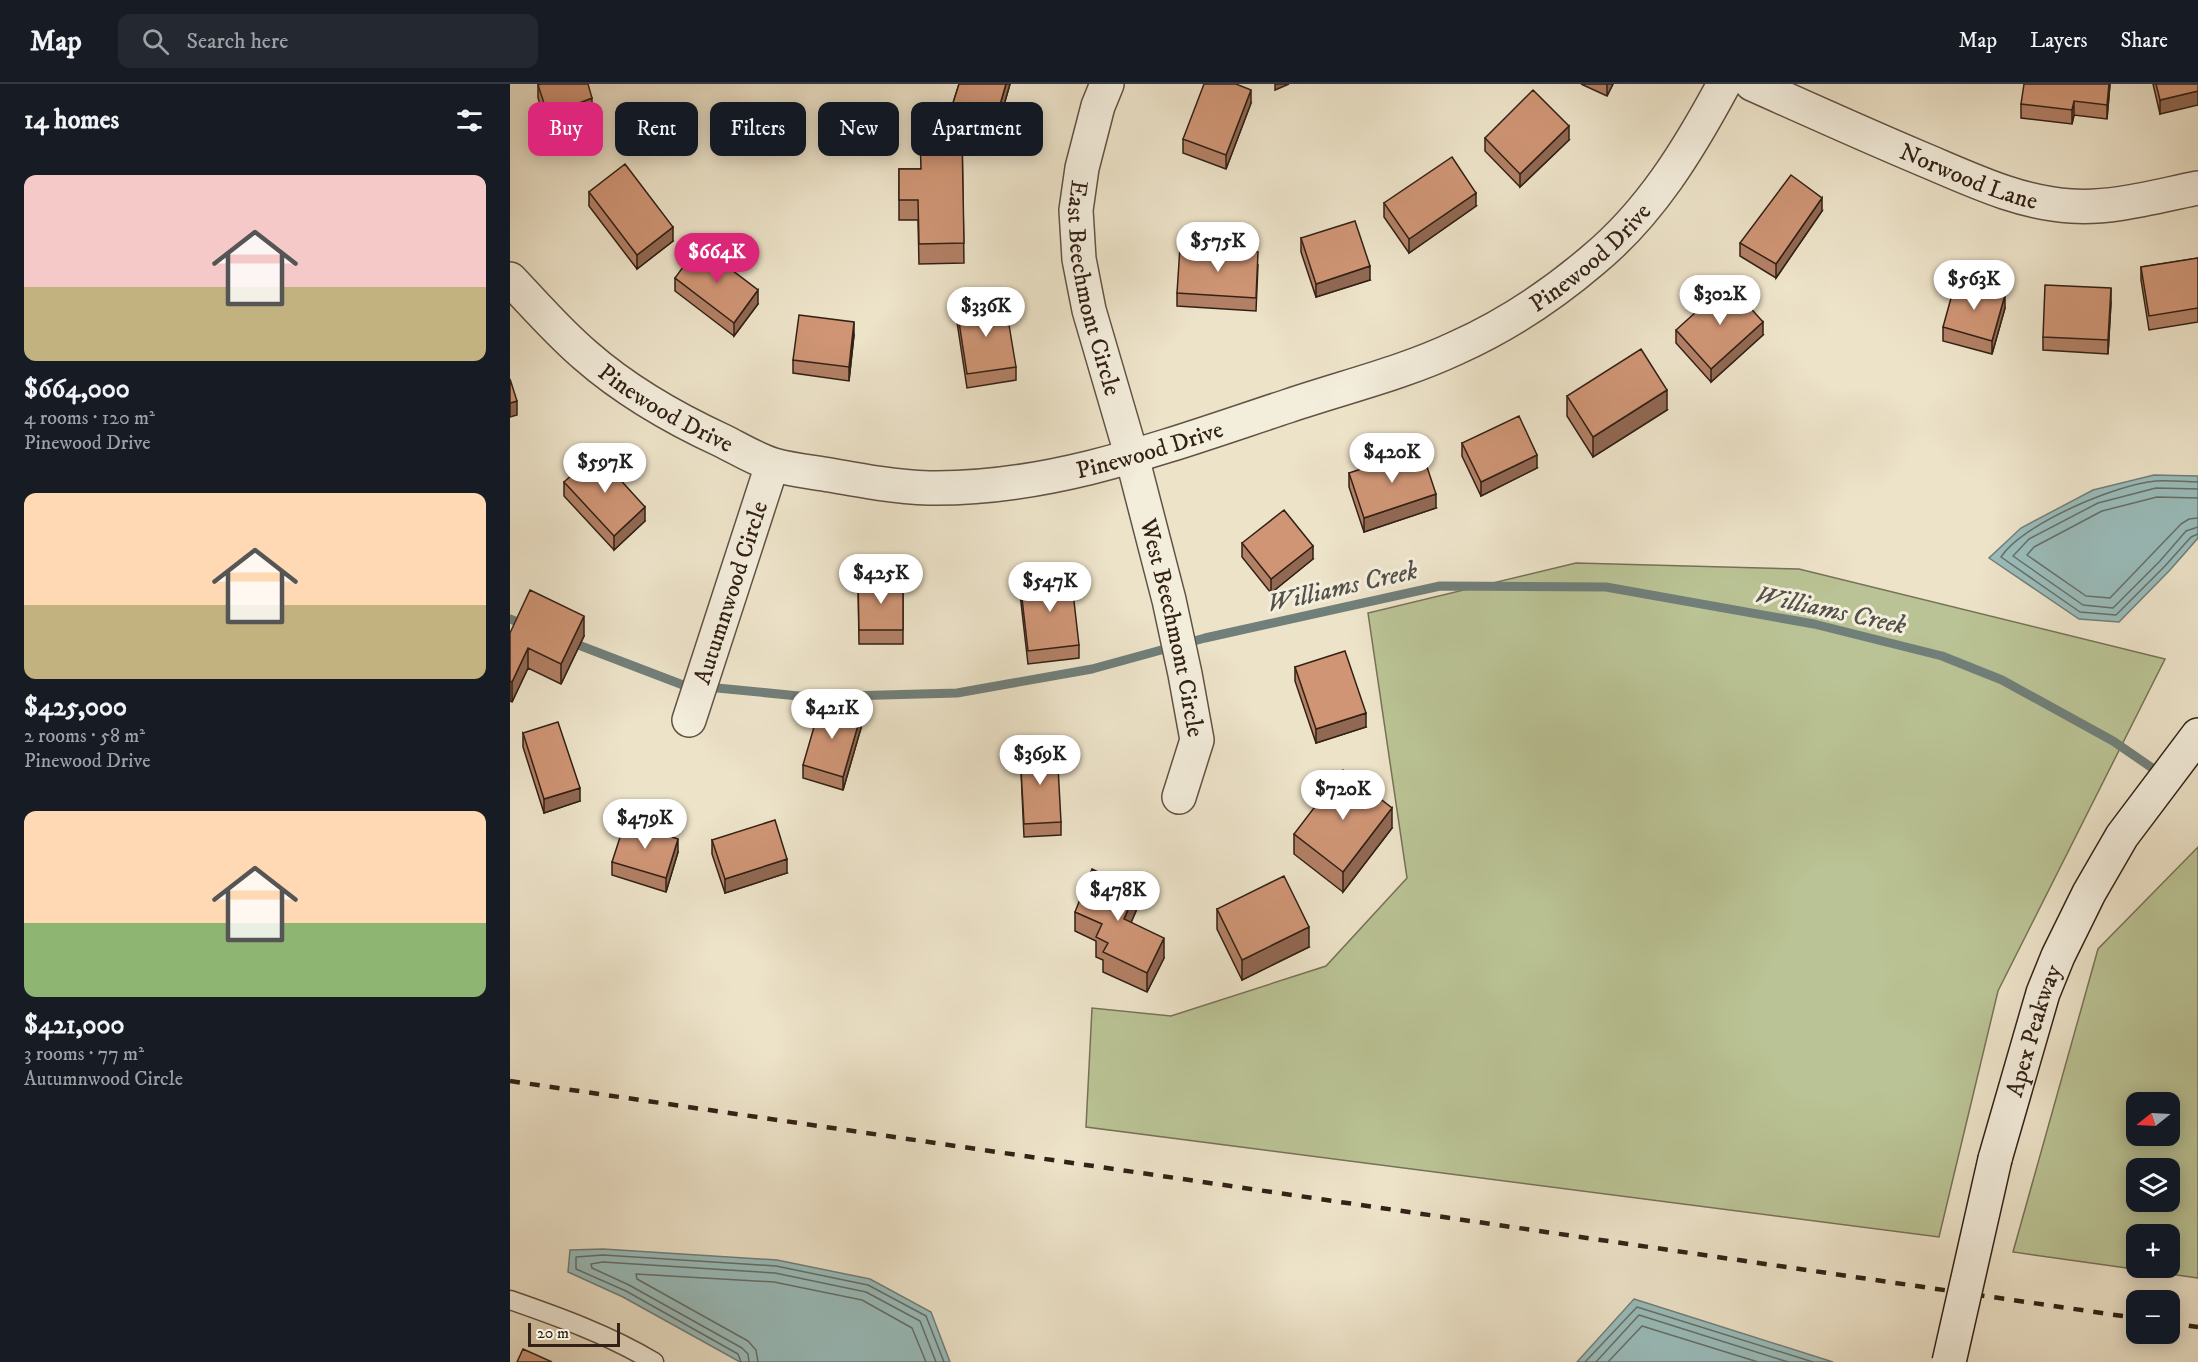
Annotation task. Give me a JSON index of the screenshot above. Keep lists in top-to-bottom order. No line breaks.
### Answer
{"streets":{"street":["Norwood Lane","Pinewood Drive","East Beechmont Circle","Autumnwood Circle","West Beechmont Circle","Apex Peakway"]},"crossings":[["Pinewood Drive","East Beechmont Circle"],["Pinewood Drive","Autumnwood Circle"],["Pinewood Drive","West Beechmont Circle"],["East Beechmont Circle","West Beechmont Circle"]],"water":["Williams Creek"],"scale_bar":"20 m","north":"left","page":{"header":"Map","search":"Search here","nav":["Map","Layers","Share"],"heading":"14 homes","chip":["Buy","Rent","Filters","New","Apartment"],"list":[{"name":"$664,000","note":"4 rooms · 120 m² · Pinewood Drive"},{"name":"$425,000","note":"2 rooms · 58 m² · Pinewood Drive"},{"name":"$421,000","note":"3 rooms · 77 m² · Autumnwood Circle"}],"price":["$575K","$664K","$563K","$302K","$336K","$420K","$597K","$425K","$547K","$421K","$369K","$720K","$479K","$478K"],"map_buttons":["+","−"],"scale":"20 m"}}
